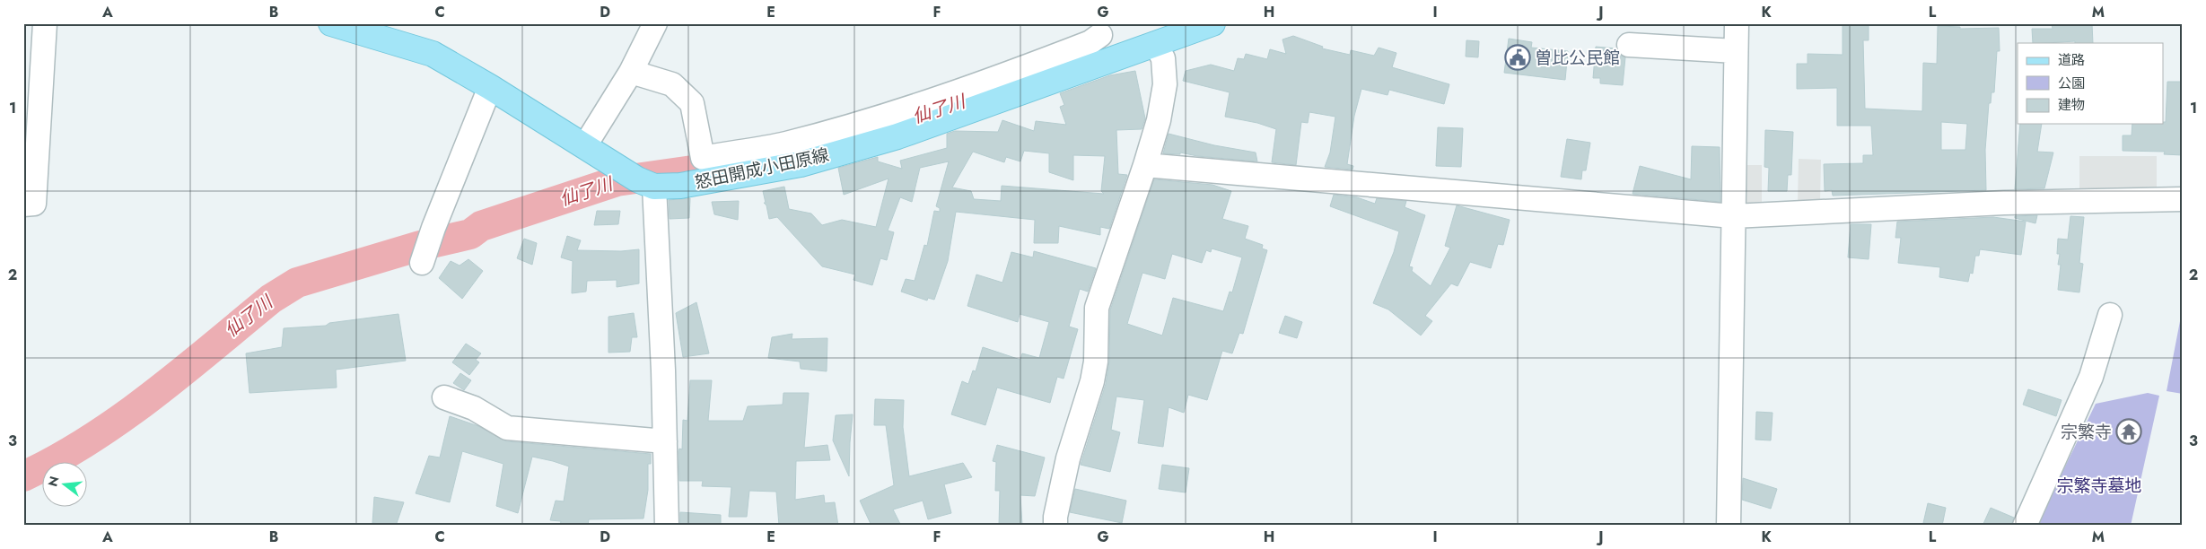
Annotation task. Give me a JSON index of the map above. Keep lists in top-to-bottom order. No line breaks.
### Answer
{"streets":{"main road":["怒田開成小田原線"]},"water":["仙了川"],"parks":["宗繁寺墓地"],"places":{"public building":["曽比公民館"],"temple":["宗繁寺"]},"legend":["道路","公園","建物"],"north":"left","grid":{"columns":["A","B","C","D","E","F","G","H","I","J","K","L","M"],"rows":["1","2","3"]}}
